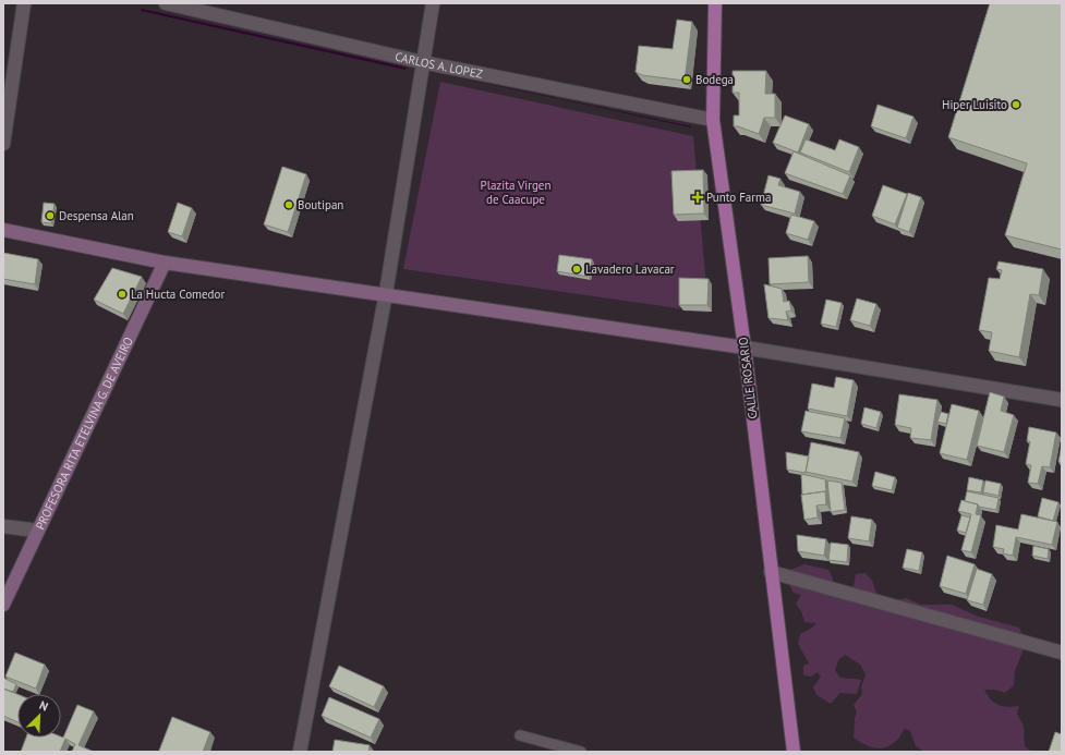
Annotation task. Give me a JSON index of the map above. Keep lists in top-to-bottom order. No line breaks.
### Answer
{"streets":{"main road":["CALLE ROSARIO"],"street":["CARLOS A. LOPEZ","PROFESORA RITA ETELVINA G. DE AVEIRO"]},"crossings":[["CARLOS A. LOPEZ","CALLE ROSARIO"]],"parks":["Plazita Virgen de Caacupe"],"places":{"other":["Bodega","Hiper Luisito","Boutipan","Despensa Alan","Lavadero Lavacar","La Hucta Comedor"],"health":["Punto Farma"]},"north":"top right"}
